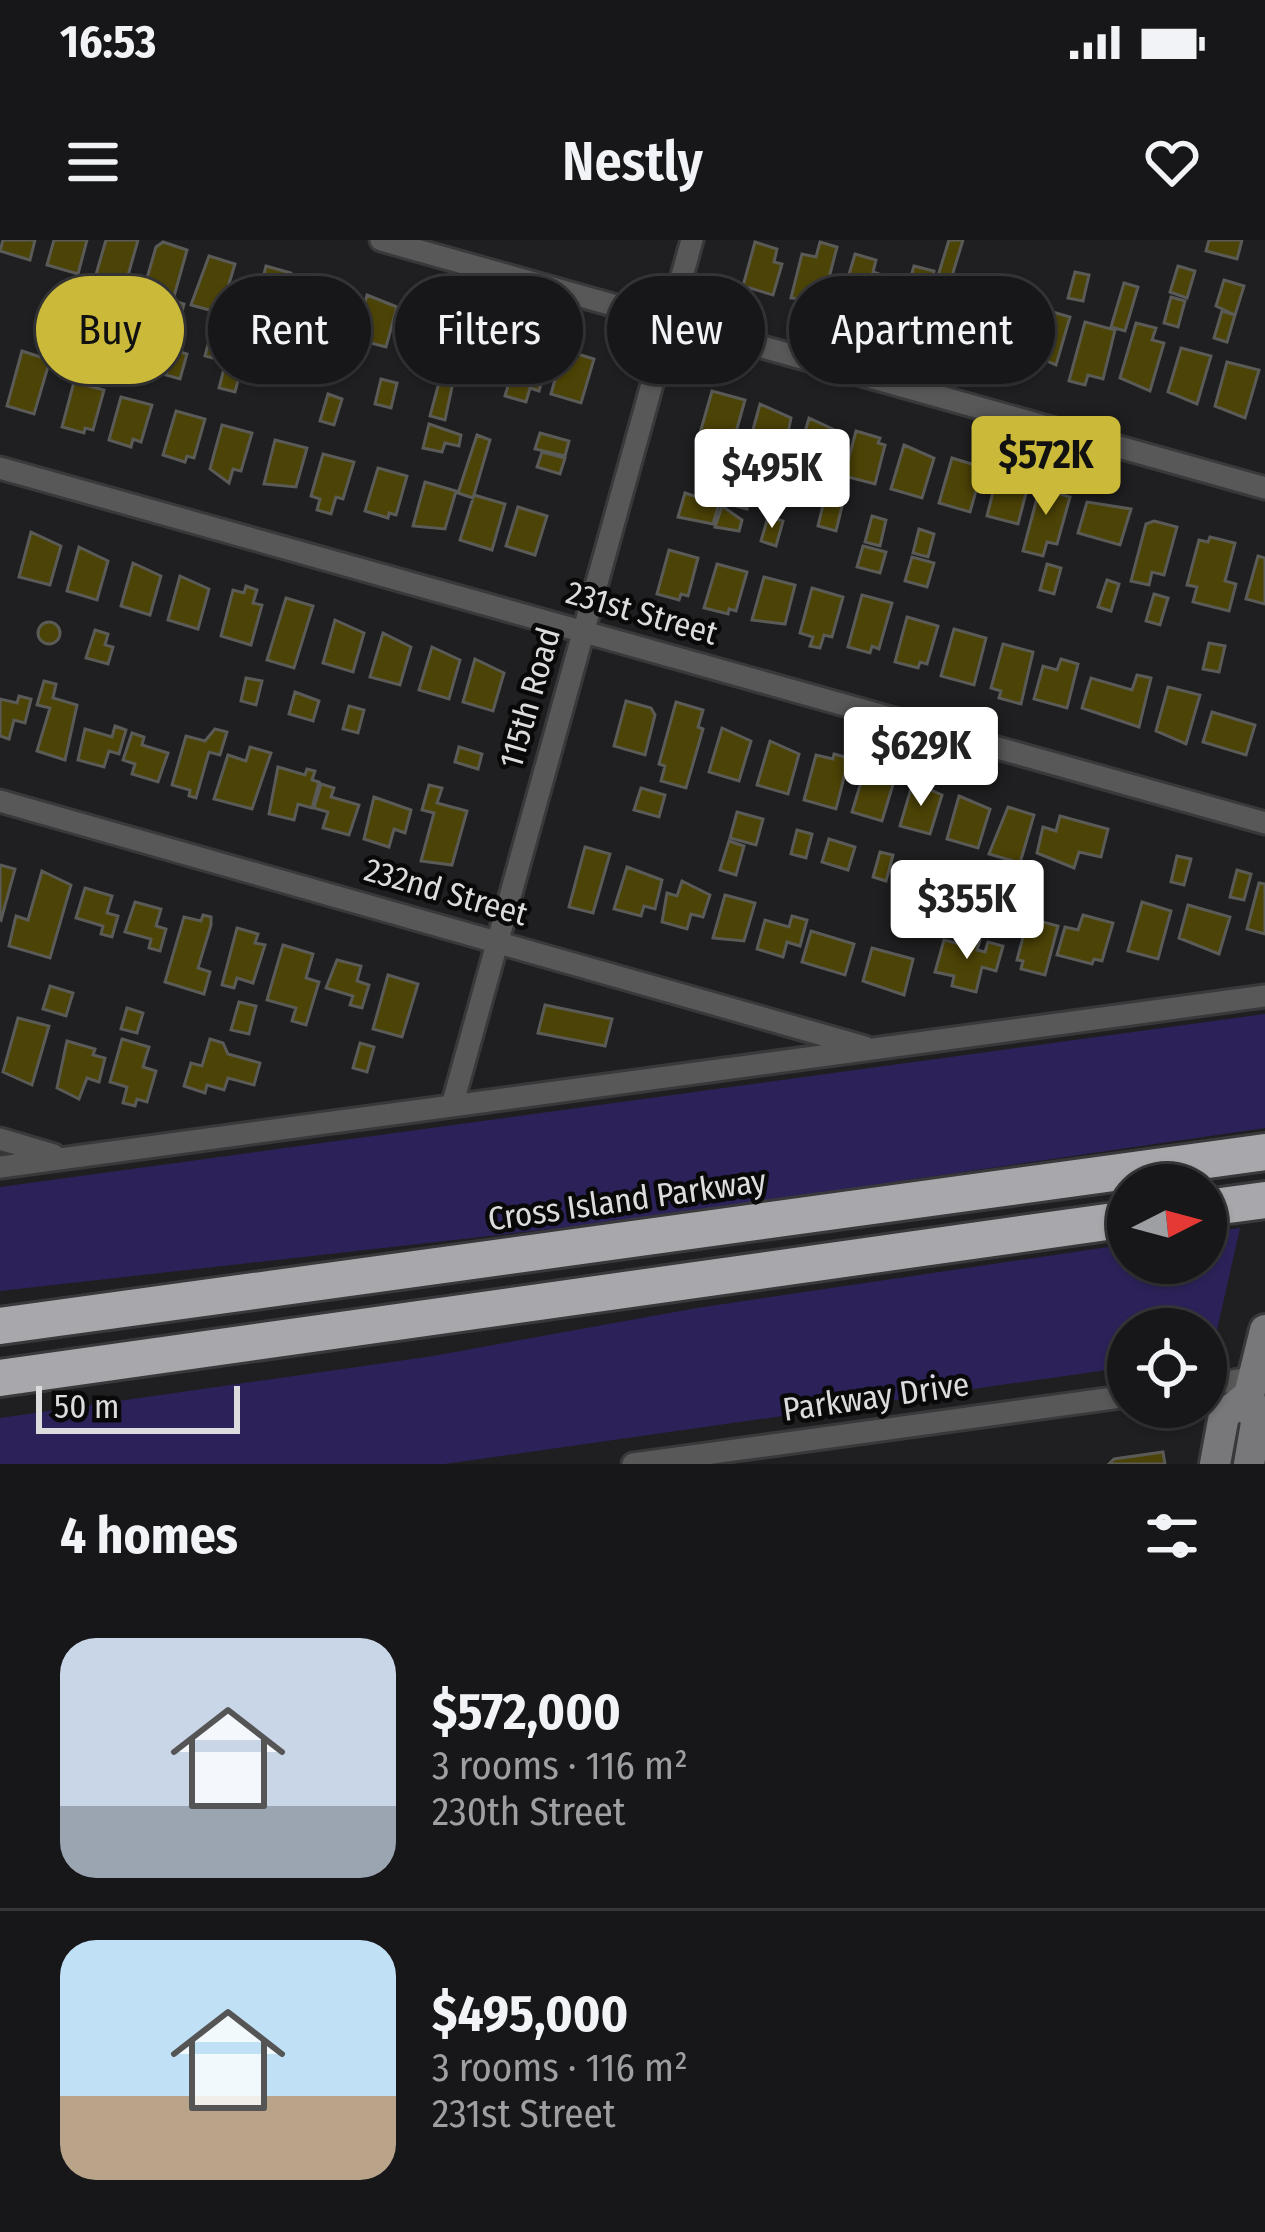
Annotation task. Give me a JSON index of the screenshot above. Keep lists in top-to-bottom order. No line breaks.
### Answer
{"streets":{"highway":["Cross Island Parkway"],"street":["231st Street","115th Road","232nd Street","Parkway Drive"]},"crossings":[["231st Street","115th Road"],["115th Road","232nd Street"]],"scale_bar":"50 m","north":"right","page":{"status":"16:53","header":"Nestly","chip":["Buy","Rent","Filters","New","Apartment"],"price":["$572K","$495K","$629K","$355K"],"scale":"50 m","heading":"4 homes","list":[{"name":"$572,000","note":"3 rooms · 116 m² · 230th Street"},{"name":"$495,000","note":"3 rooms · 116 m² · 231st Street"}]}}
